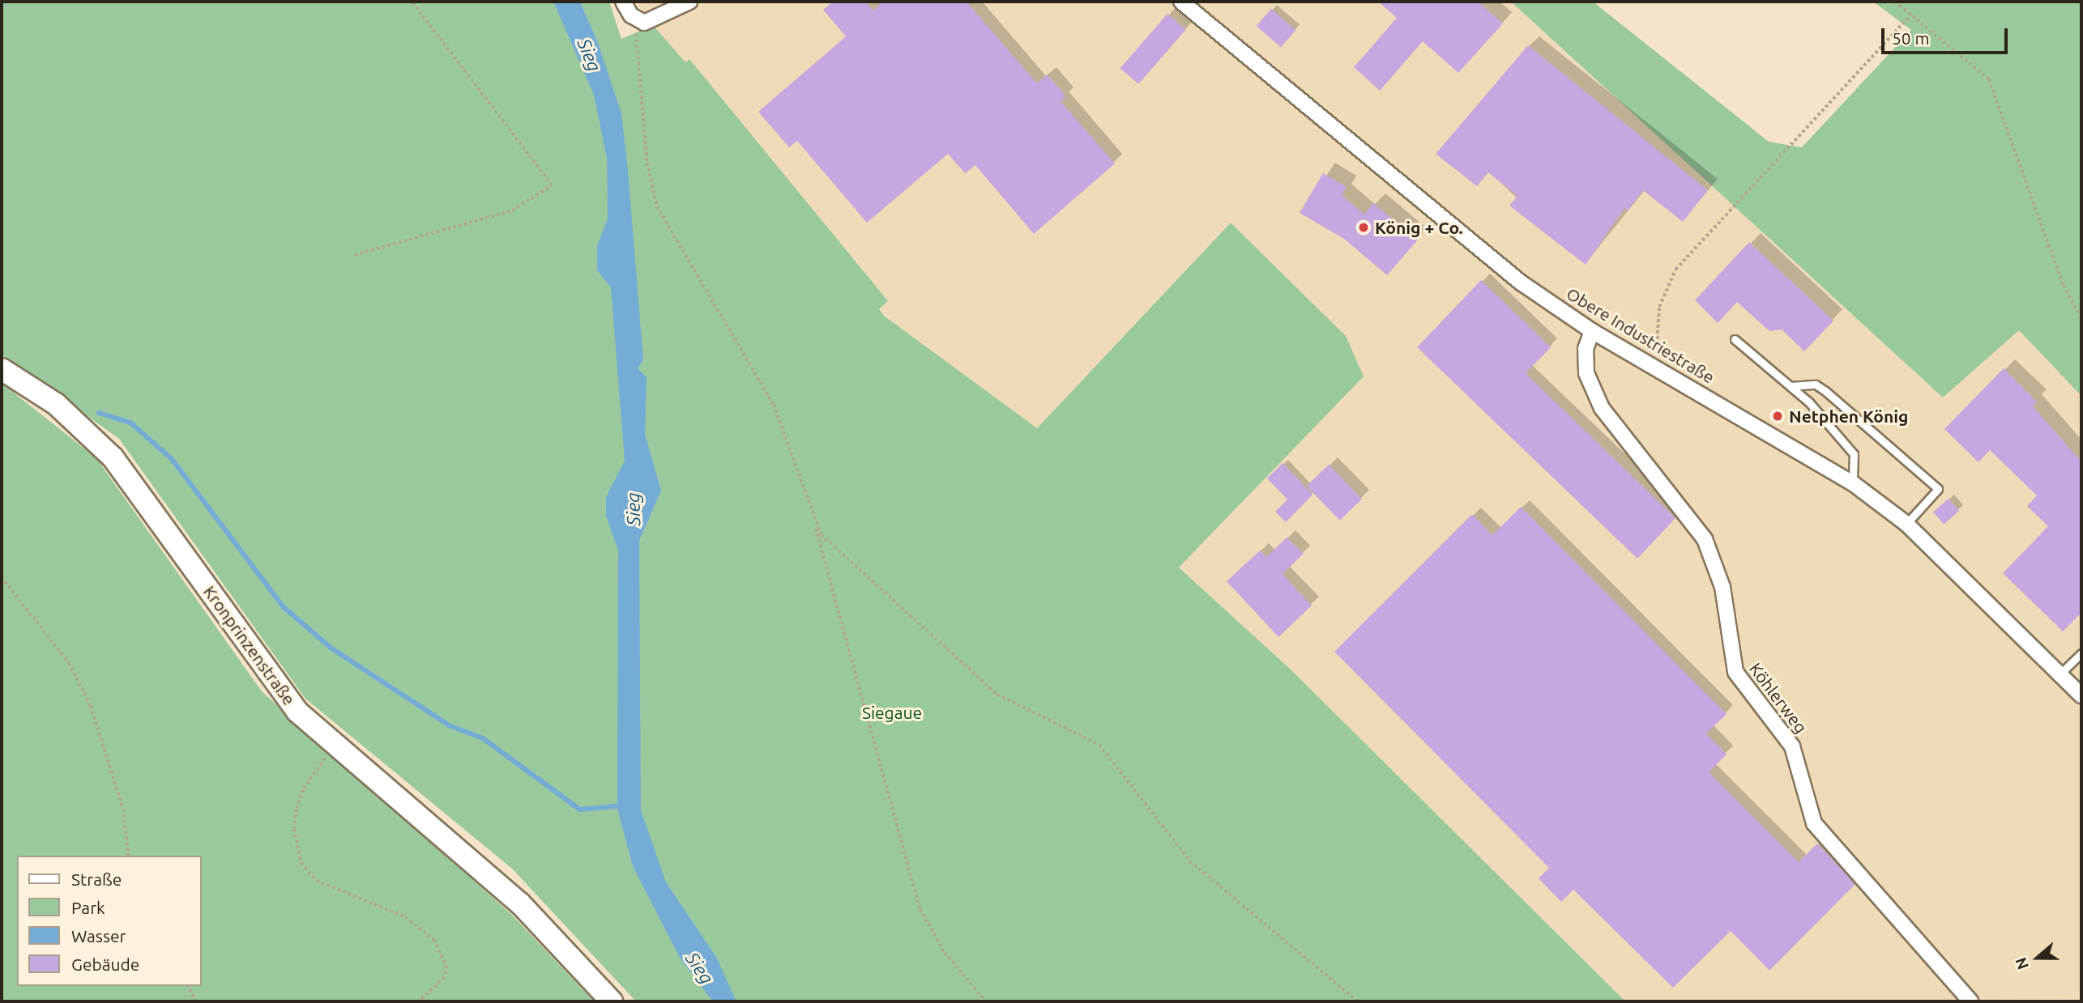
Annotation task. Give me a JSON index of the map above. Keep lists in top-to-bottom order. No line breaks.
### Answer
{"streets":{"main road":["Kronprinzenstraße"],"street":["Obere Industriestraße","Köhlerweg"]},"crossings":[["Obere Industriestraße","Köhlerweg"]],"water":["Sieg"],"parks":["Siegaue"],"places":["König + Co.","Netphen König"],"legend":["Straße","Park","Wasser","Gebäude"],"scale_bar":"50 m","north":"left"}
